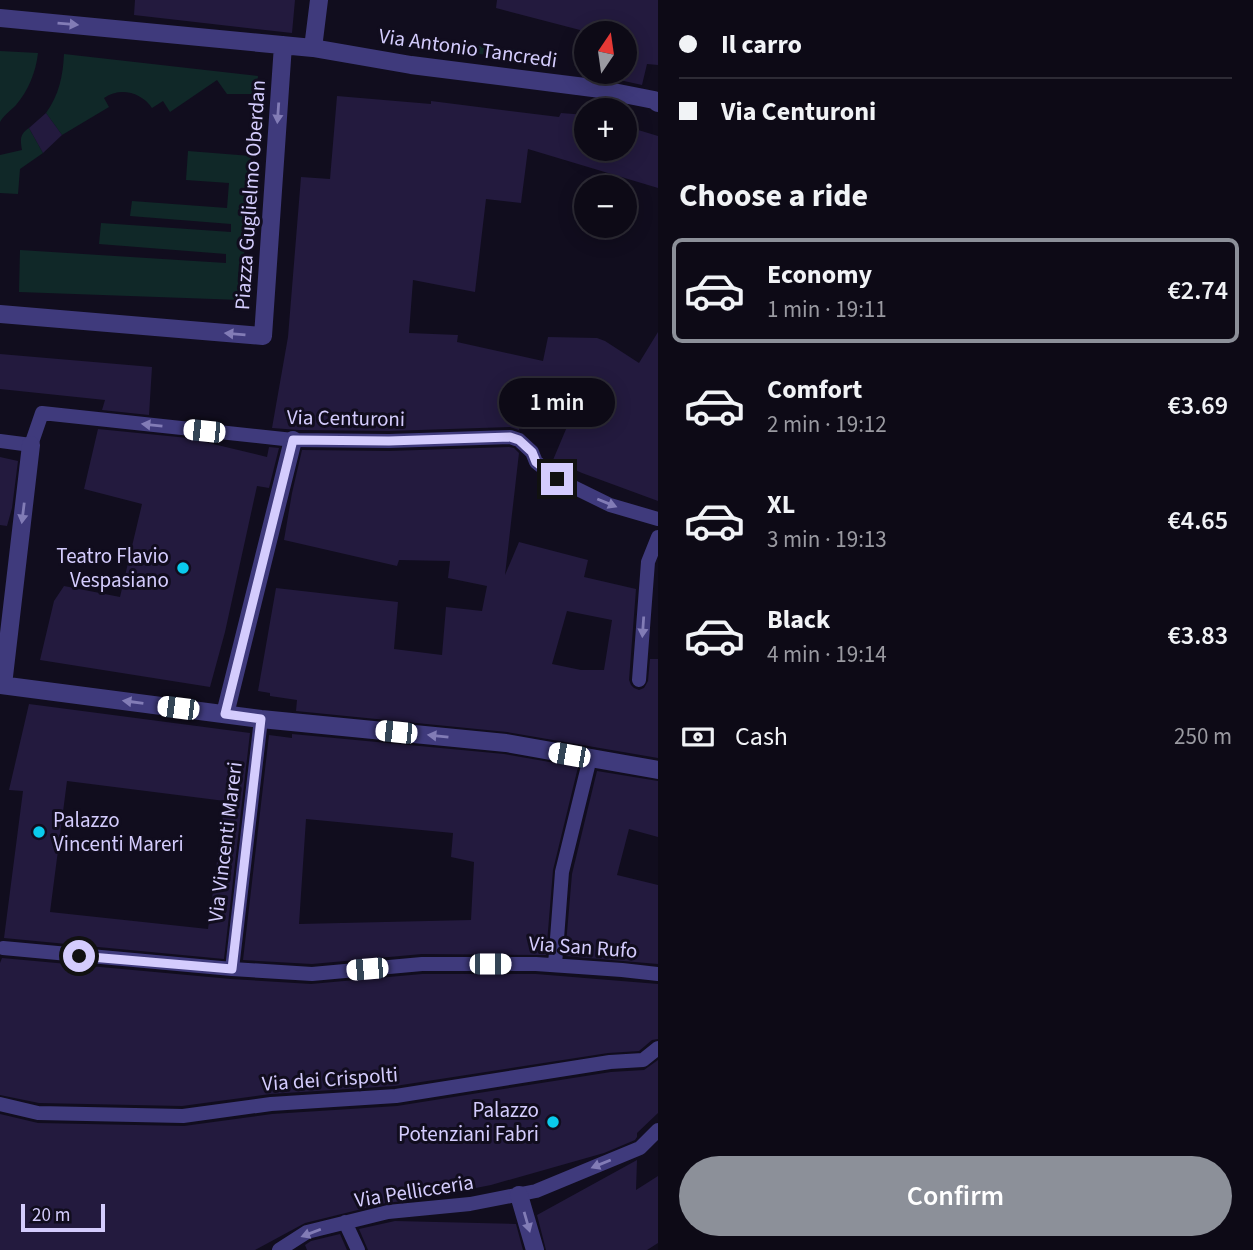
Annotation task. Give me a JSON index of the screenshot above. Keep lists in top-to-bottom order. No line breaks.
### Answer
{"streets":{"street":["Via Antonio Tancredi","Piazza Guglielmo Oberdan"],"lane":["Via Centuroni","Via Vincenti Mareri","Via San Rufo","Via dei Crispolti","Via Pellicceria"]},"crossings":[["Via Antonio Tancredi","Piazza Guglielmo Oberdan"],["Via Vincenti Mareri","Via San Rufo"]],"one_way":["Via Antonio Tancredi","Via Pellicceria"],"places":["Teatro Flavio Vespasiano","Palazzo Vincenti Mareri","Palazzo Potenziani Fabri"],"scale_bar":"20 m","north":"top","page":{"banner":["Il carro","Via Centuroni"],"map_buttons":["+","−"],"heading":"Choose a ride","list":[{"name":"Economy","note":"1 min · 19:11","value":"€2.74"},{"name":"Comfort","note":"2 min · 19:12","value":"€3.69"},{"name":"XL","note":"3 min · 19:13","value":"€4.65"},{"name":"Black","note":"4 min · 19:14","value":"€3.83"}],"bubble":"1 min","pay":["Cash","250 m"],"buttons":"Confirm","scale":"20 m"}}
